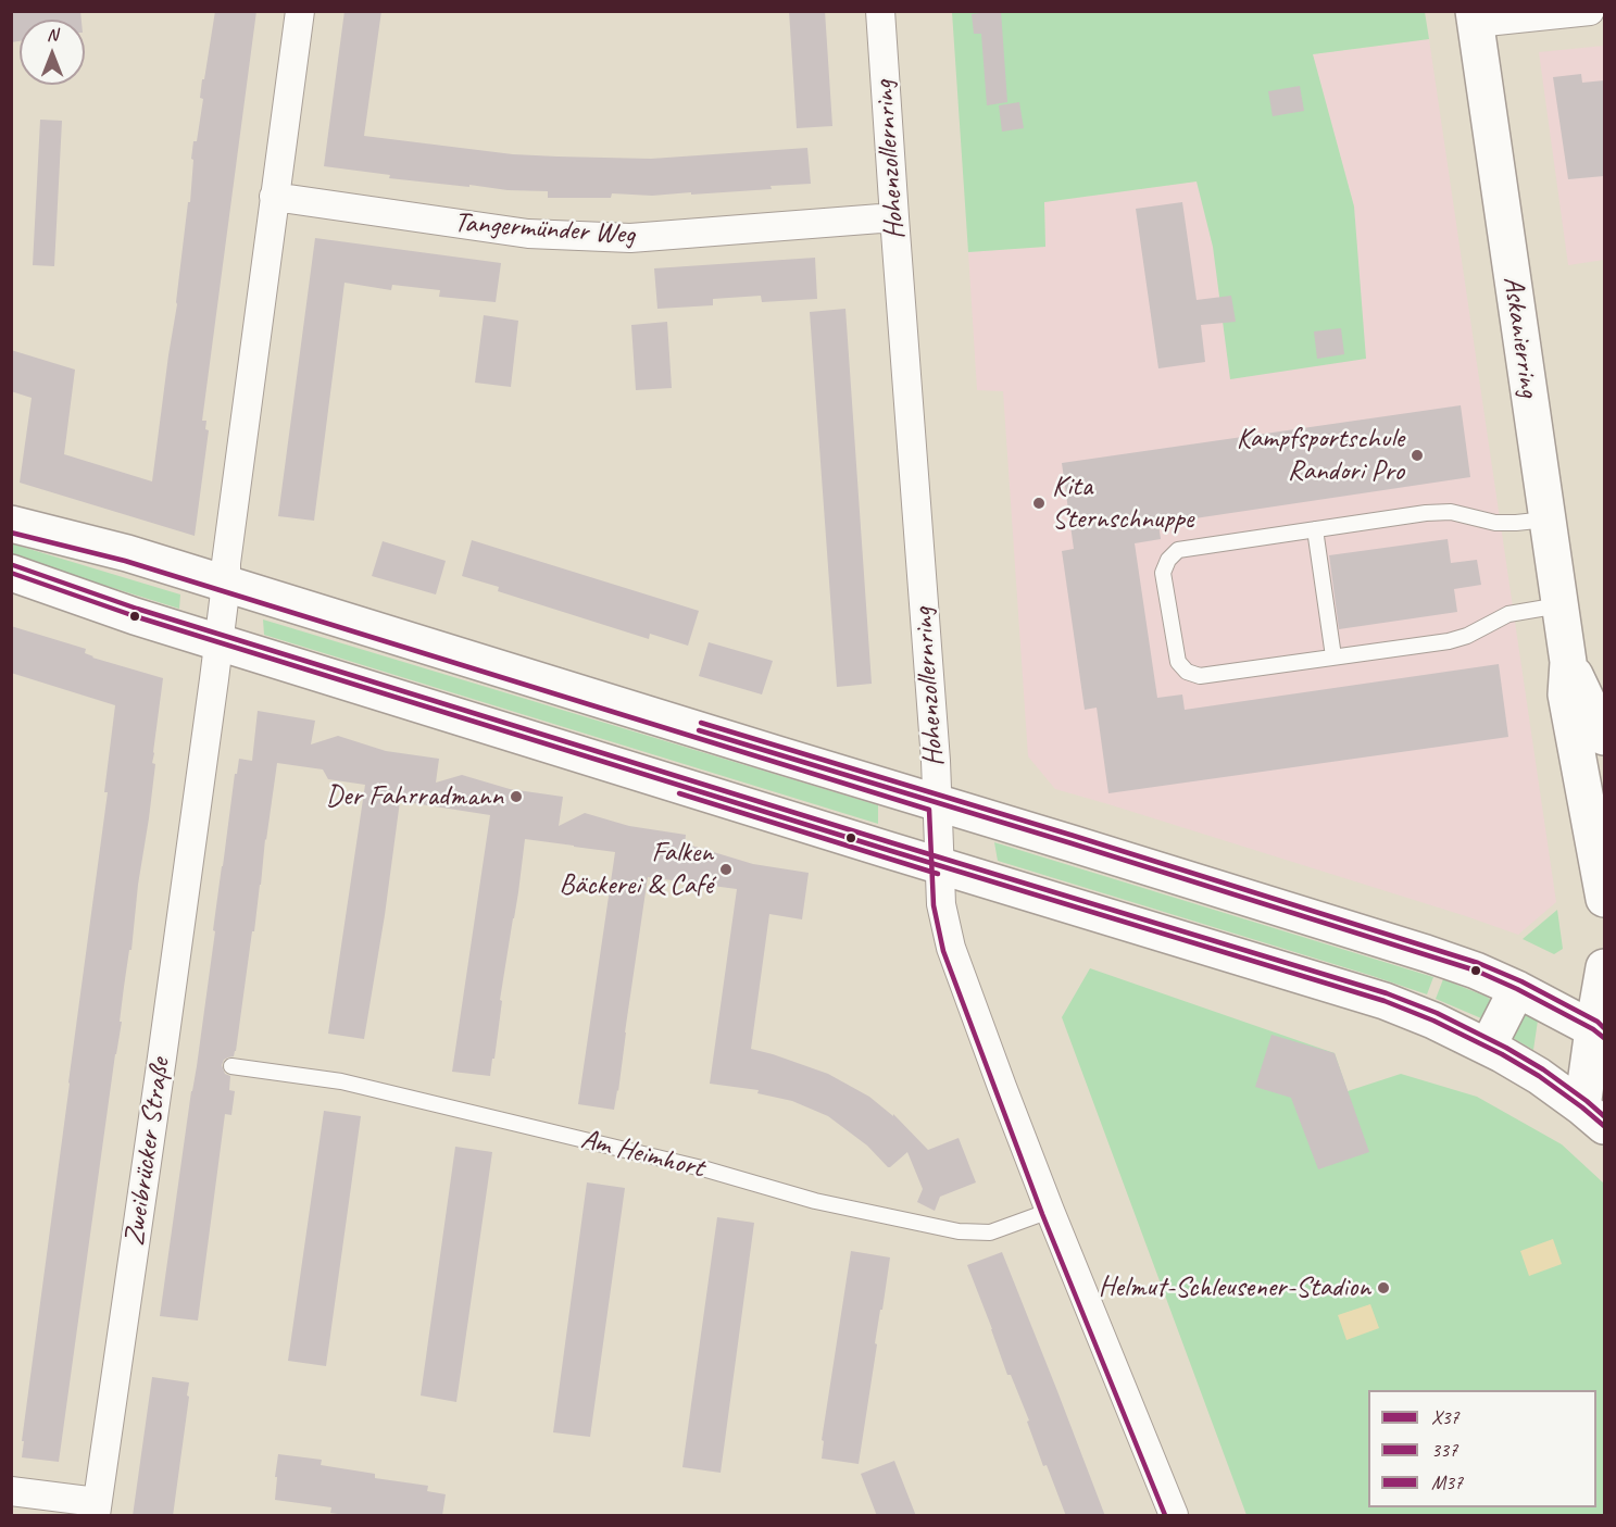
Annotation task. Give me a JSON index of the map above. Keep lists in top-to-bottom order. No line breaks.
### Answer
{"streets":{"main road":["Askanierring"],"street":["Hohenzollernring","Tangermünder Weg","Zweibrücker Straße"],"lane":["Am Heimhort"]},"crossings":[["Hohenzollernring","Tangermünder Weg"],["Hohenzollernring","Am Heimhort"],["Tangermünder Weg","Zweibrücker Straße"]],"places":["Kampfsportschule Randori Pro","Kita Sternschnuppe","Der Fahrradmann","Falken Bäckerei & Café","Helmut-Schleusener-Stadion"],"lines":["transit line 337","transit line M37","transit line X37"],"legend":["X37","337","M37"],"north":"top"}
